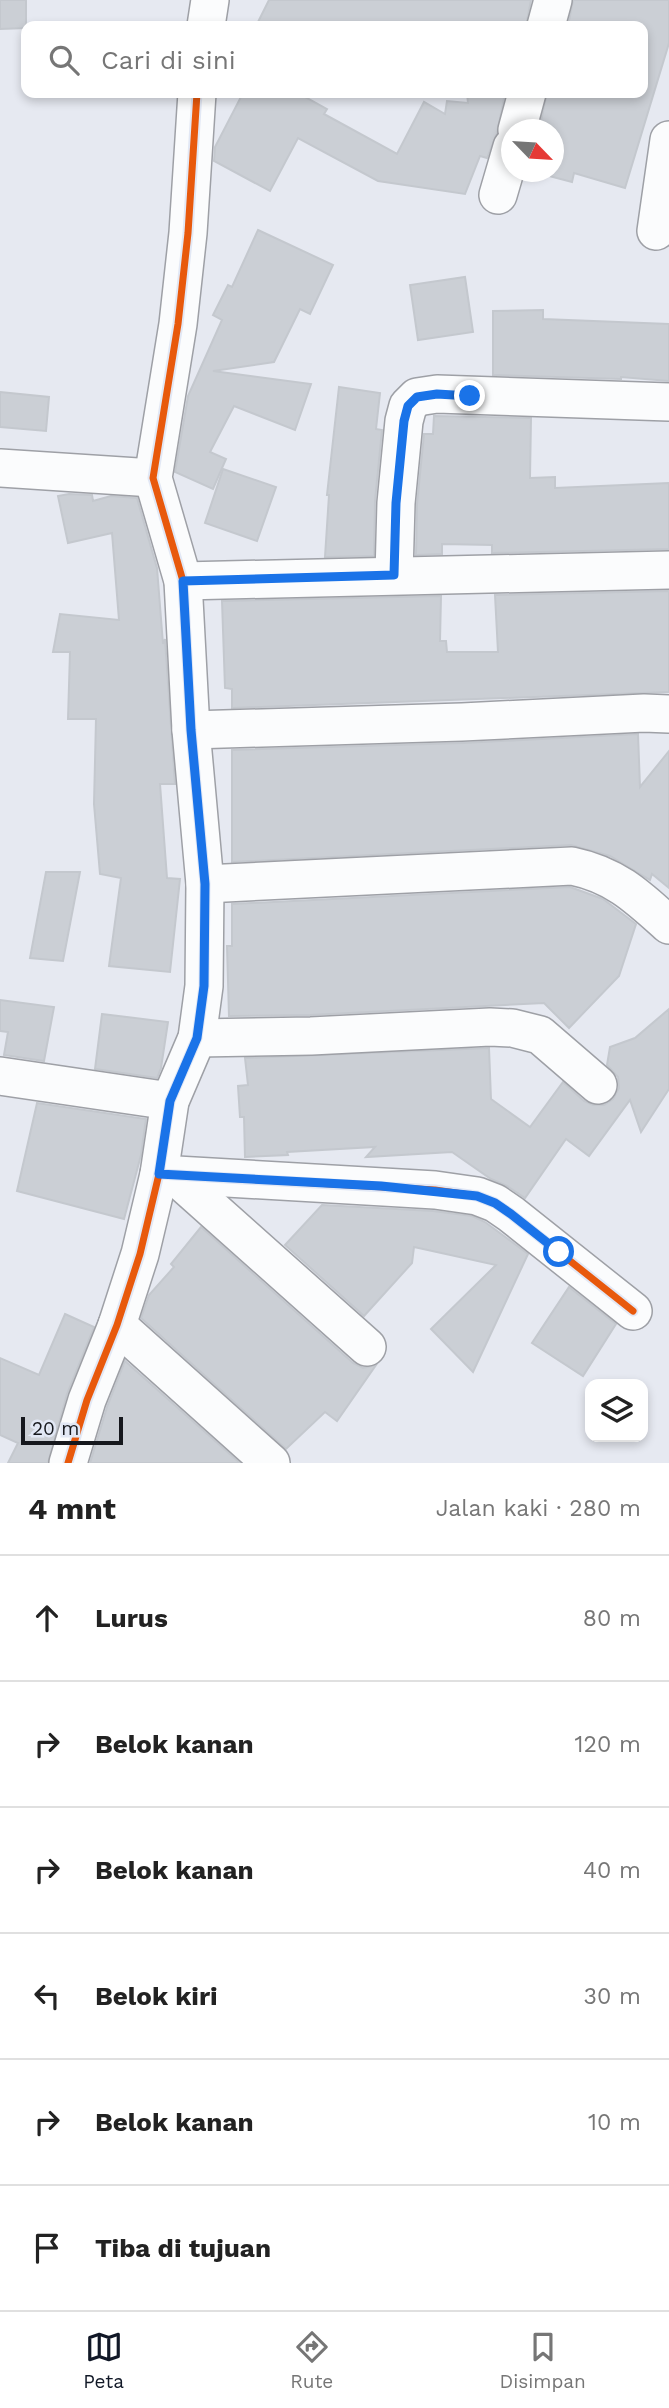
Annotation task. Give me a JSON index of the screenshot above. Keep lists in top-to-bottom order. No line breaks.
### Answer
{"scale_bar":"20 m","north":"bottom right","page":{"search":"Cari di sini","scale":"20 m","heading":["4 mnt","Jalan kaki · 280 m"],"list":[["Lurus","80 m"],["Belok kanan","120 m"],["Belok kanan","40 m"],["Belok kiri","30 m"],["Belok kanan","10 m"],"Tiba di tujuan"],"nav":["Peta","Rute","Disimpan"]}}
